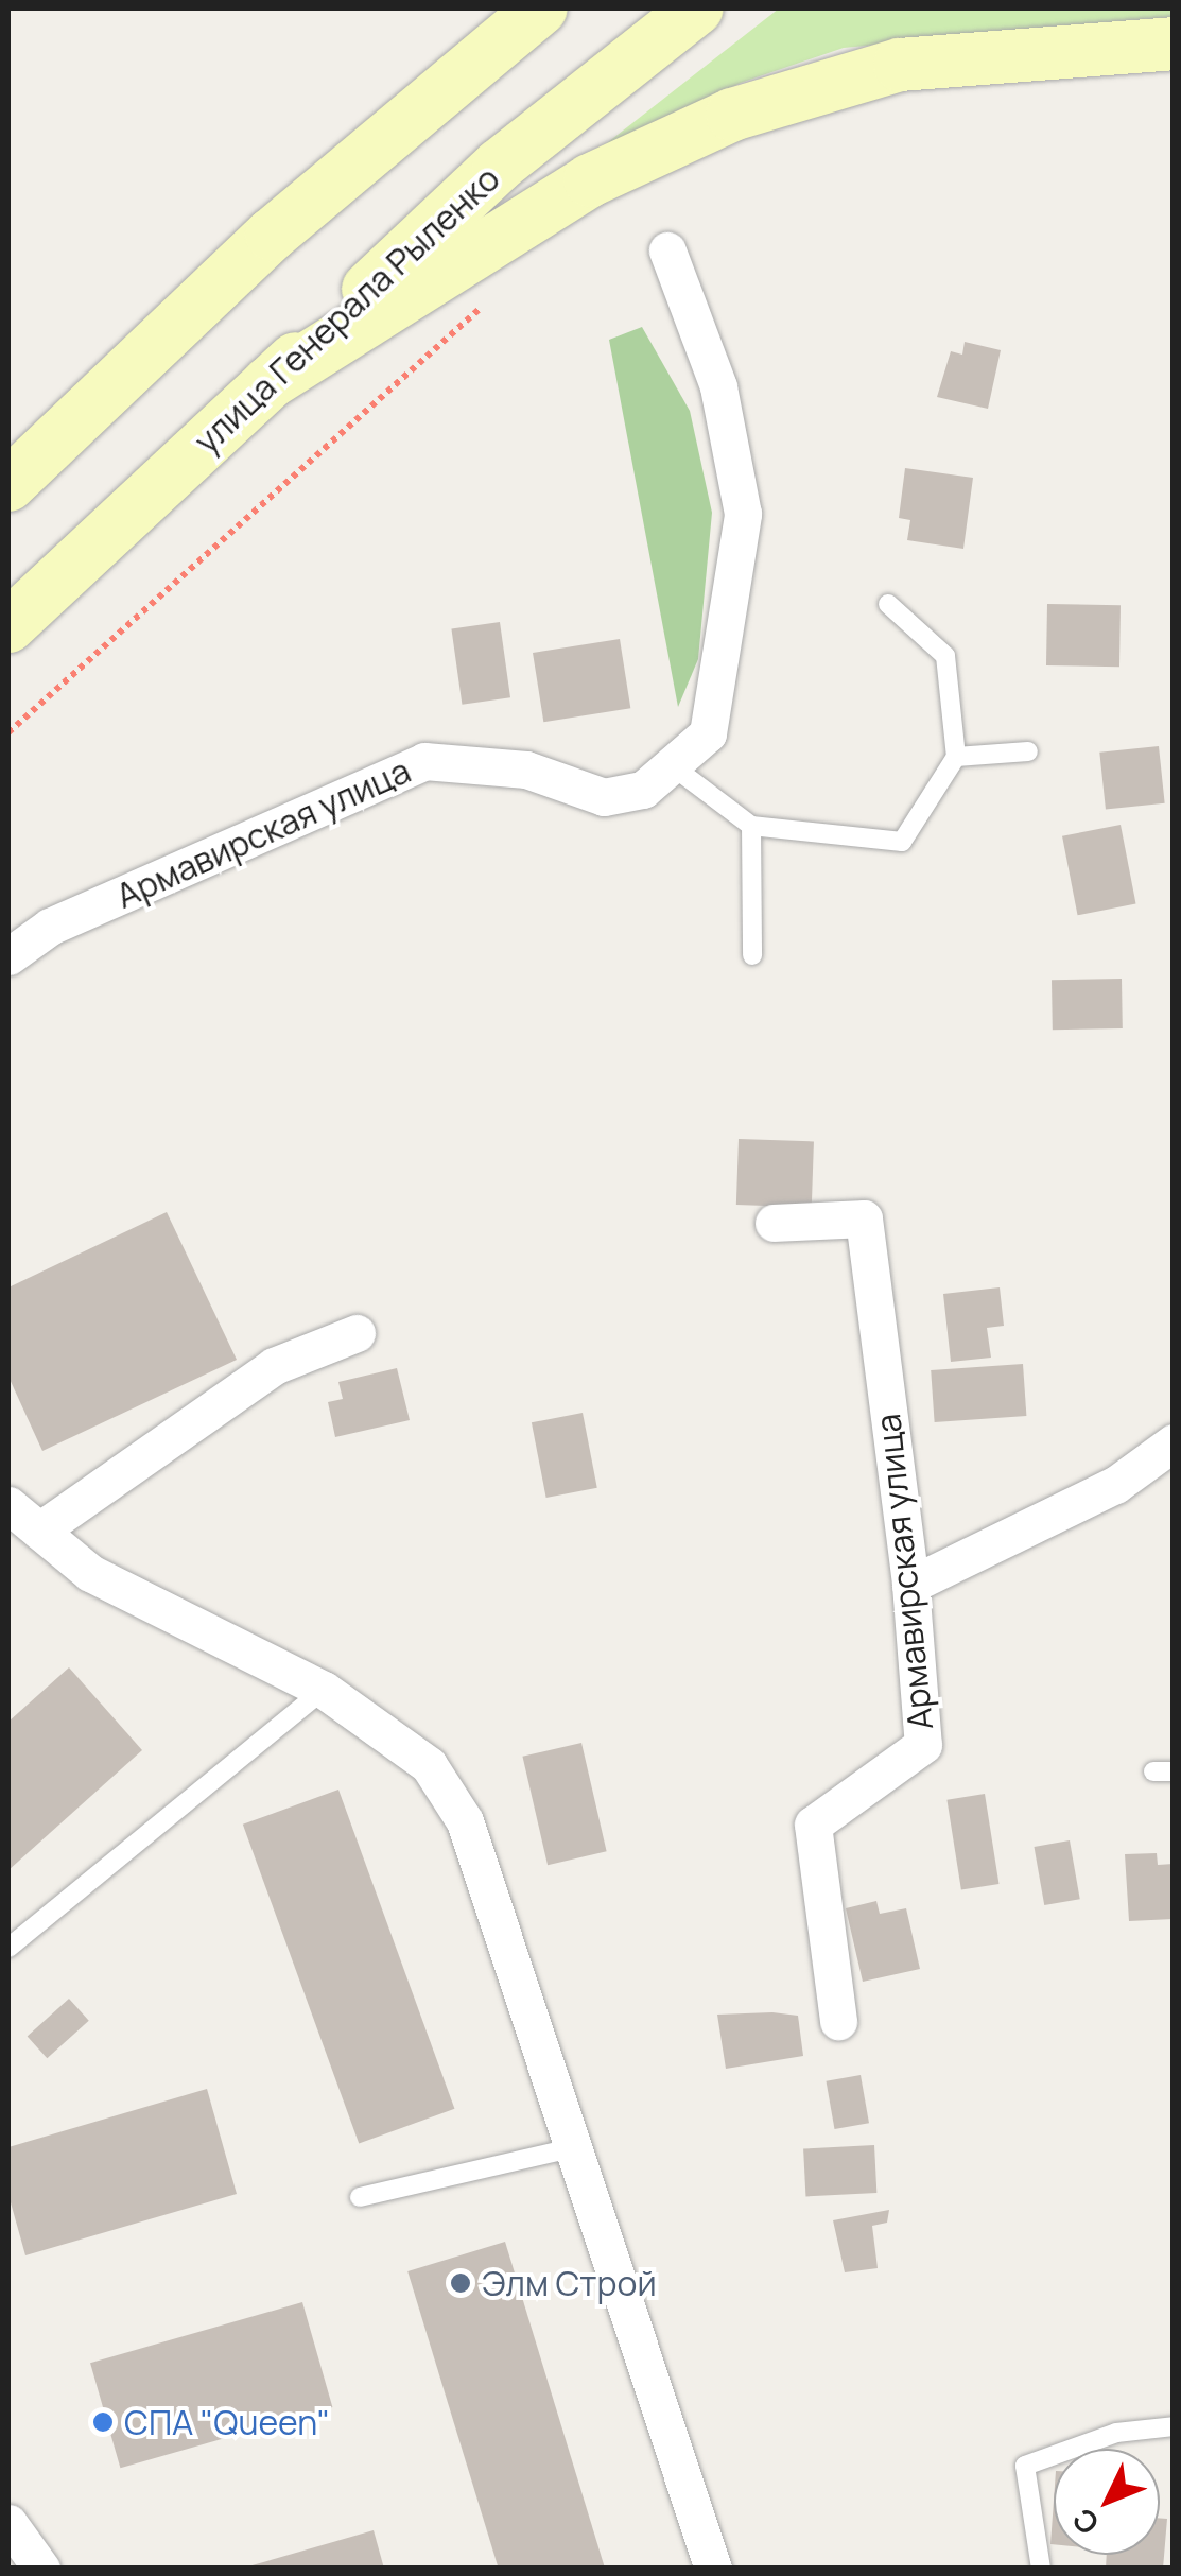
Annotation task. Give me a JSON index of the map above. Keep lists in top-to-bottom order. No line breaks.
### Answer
{"streets":{"main road":["улица Генерала Рыленко"],"street":["Армавирская улица"]},"places":["Элм Строй","СПА \"Queen\""],"north":"bottom left"}
